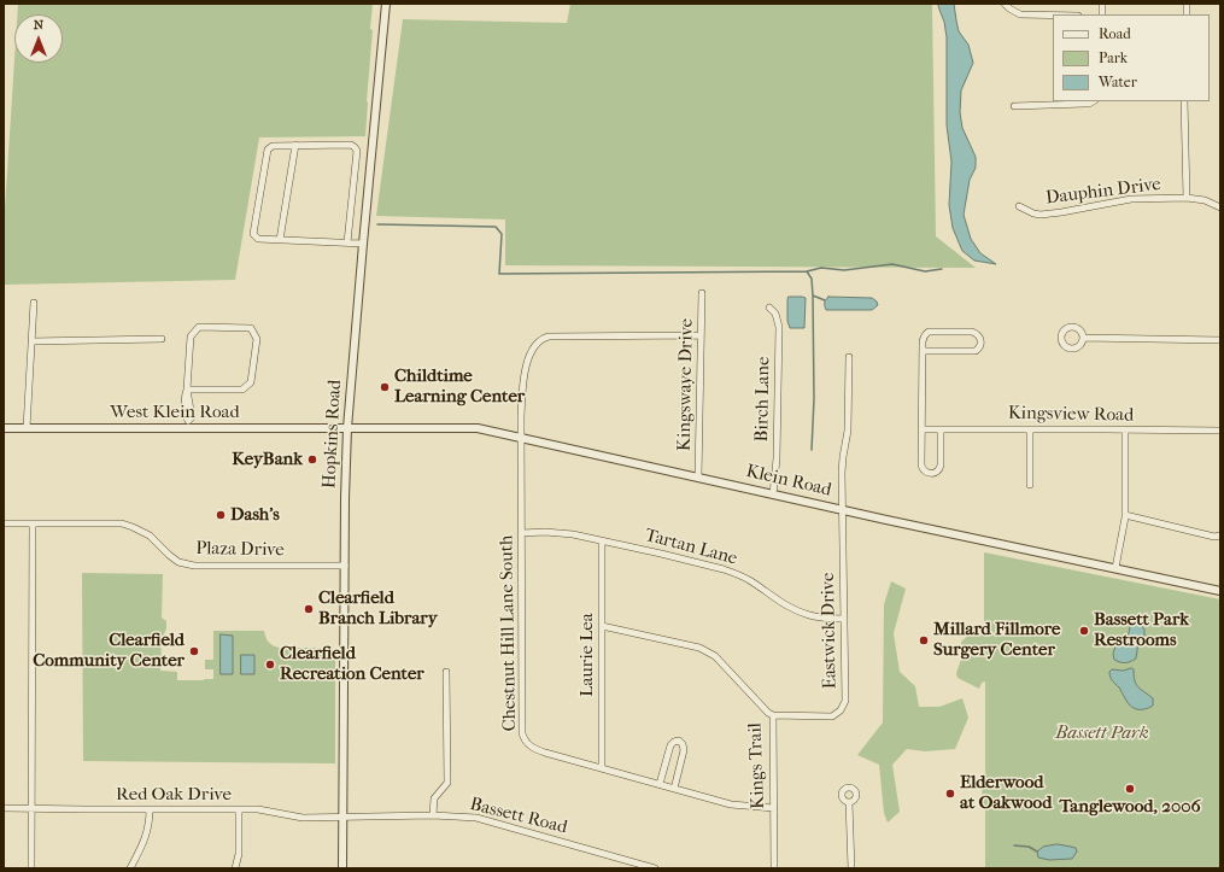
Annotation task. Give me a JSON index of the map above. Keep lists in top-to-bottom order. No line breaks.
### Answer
{"streets":{"street":["Dauphin Drive","Kingswaye Drive","Birch Lane","West Klein Road","Kingsview Road","Hopkins Road","Klein Road","Tartan Lane","Plaza Drive","Eastwick Drive","Chestnut Hill Lane South","Laurie Lea","Kings Trail","Red Oak Drive","Bassett Road"]},"crossings":[["Kingswaye Drive","Klein Road"],["Kingswaye Drive","Chestnut Hill Lane South"],["Birch Lane","Klein Road"],["West Klein Road","Hopkins Road"],["West Klein Road","Klein Road"],["Hopkins Road","Klein Road"],["Hopkins Road","Plaza Drive"],["Hopkins Road","Red Oak Drive"],["Hopkins Road","Bassett Road"],["Klein Road","Eastwick Drive"],["Klein Road","Chestnut Hill Lane South"],["Tartan Lane","Eastwick Drive"],["Tartan Lane","Chestnut Hill Lane South"],["Tartan Lane","Laurie Lea"],["Eastwick Drive","Kings Trail"],["Chestnut Hill Lane South","Laurie Lea"],["Chestnut Hill Lane South","Kings Trail"],["Laurie Lea","Kings Trail"],["Red Oak Drive","Bassett Road"]],"parks":["Bassett Park"],"places":["Childtime Learning Center","KeyBank","Dash's","Clearfield Branch Library","Bassett Park Restrooms","Millard Fillmore Surgery Center","Clearfield Community Center","Clearfield Recreation Center","Tanglewood, 2006","Elderwood at Oakwood"],"legend":["Road","Park","Water"],"north":"top"}
